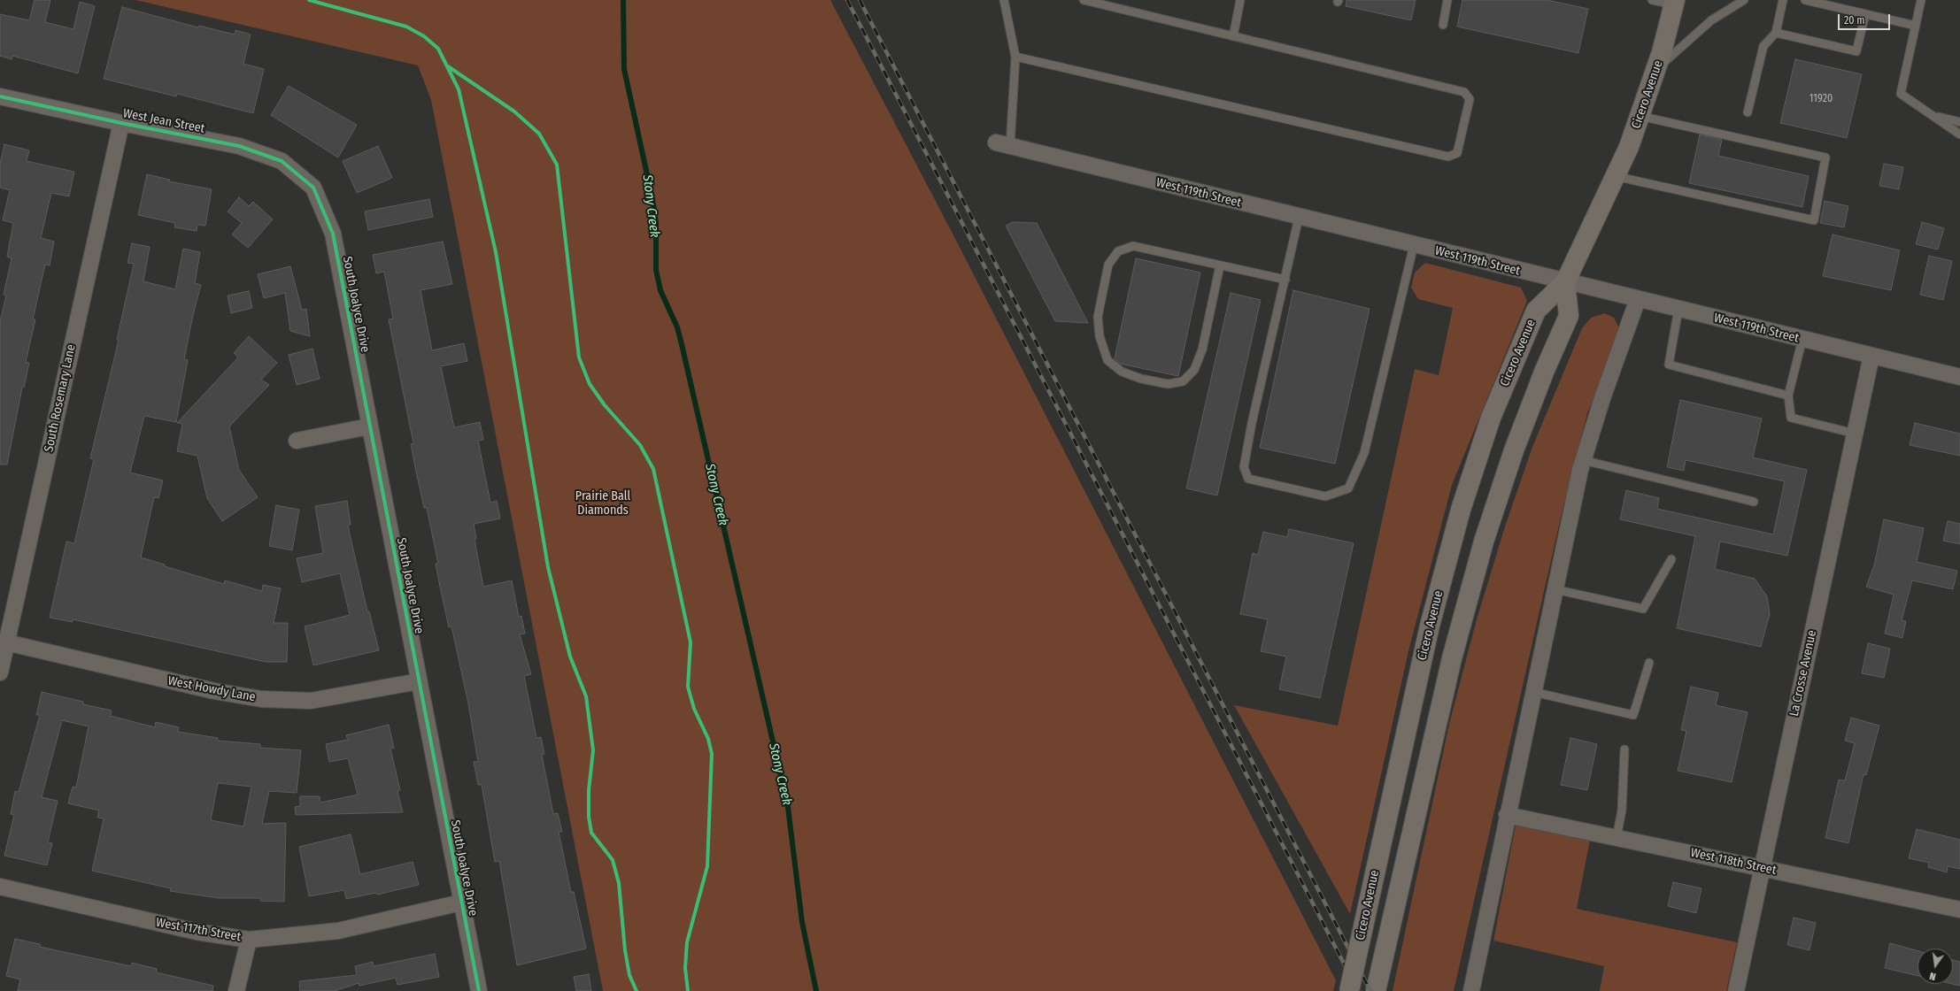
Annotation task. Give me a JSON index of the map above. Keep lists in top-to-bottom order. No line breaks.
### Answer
{"streets":{"main road":["Cicero Avenue"],"street":["West Jean Street","West 119th Street","South Joalyce Drive","South Rosemary Lane","La Crosse Avenue","West Howdy Lane","West 118th Street","West 117th Street"]},"crossings":[["Cicero Avenue","West 119th Street"],["West Jean Street","South Joalyce Drive"],["West Jean Street","South Rosemary Lane"],["West 119th Street","La Crosse Avenue"],["South Joalyce Drive","West Howdy Lane"],["South Joalyce Drive","West 117th Street"],["South Rosemary Lane","West Howdy Lane"],["La Crosse Avenue","West 118th Street"]],"water":["Stony Creek"],"parks":["Prairie Ball Diamonds"],"house_numbers":["11920"],"scale_bar":"20 m","north":"bottom"}
